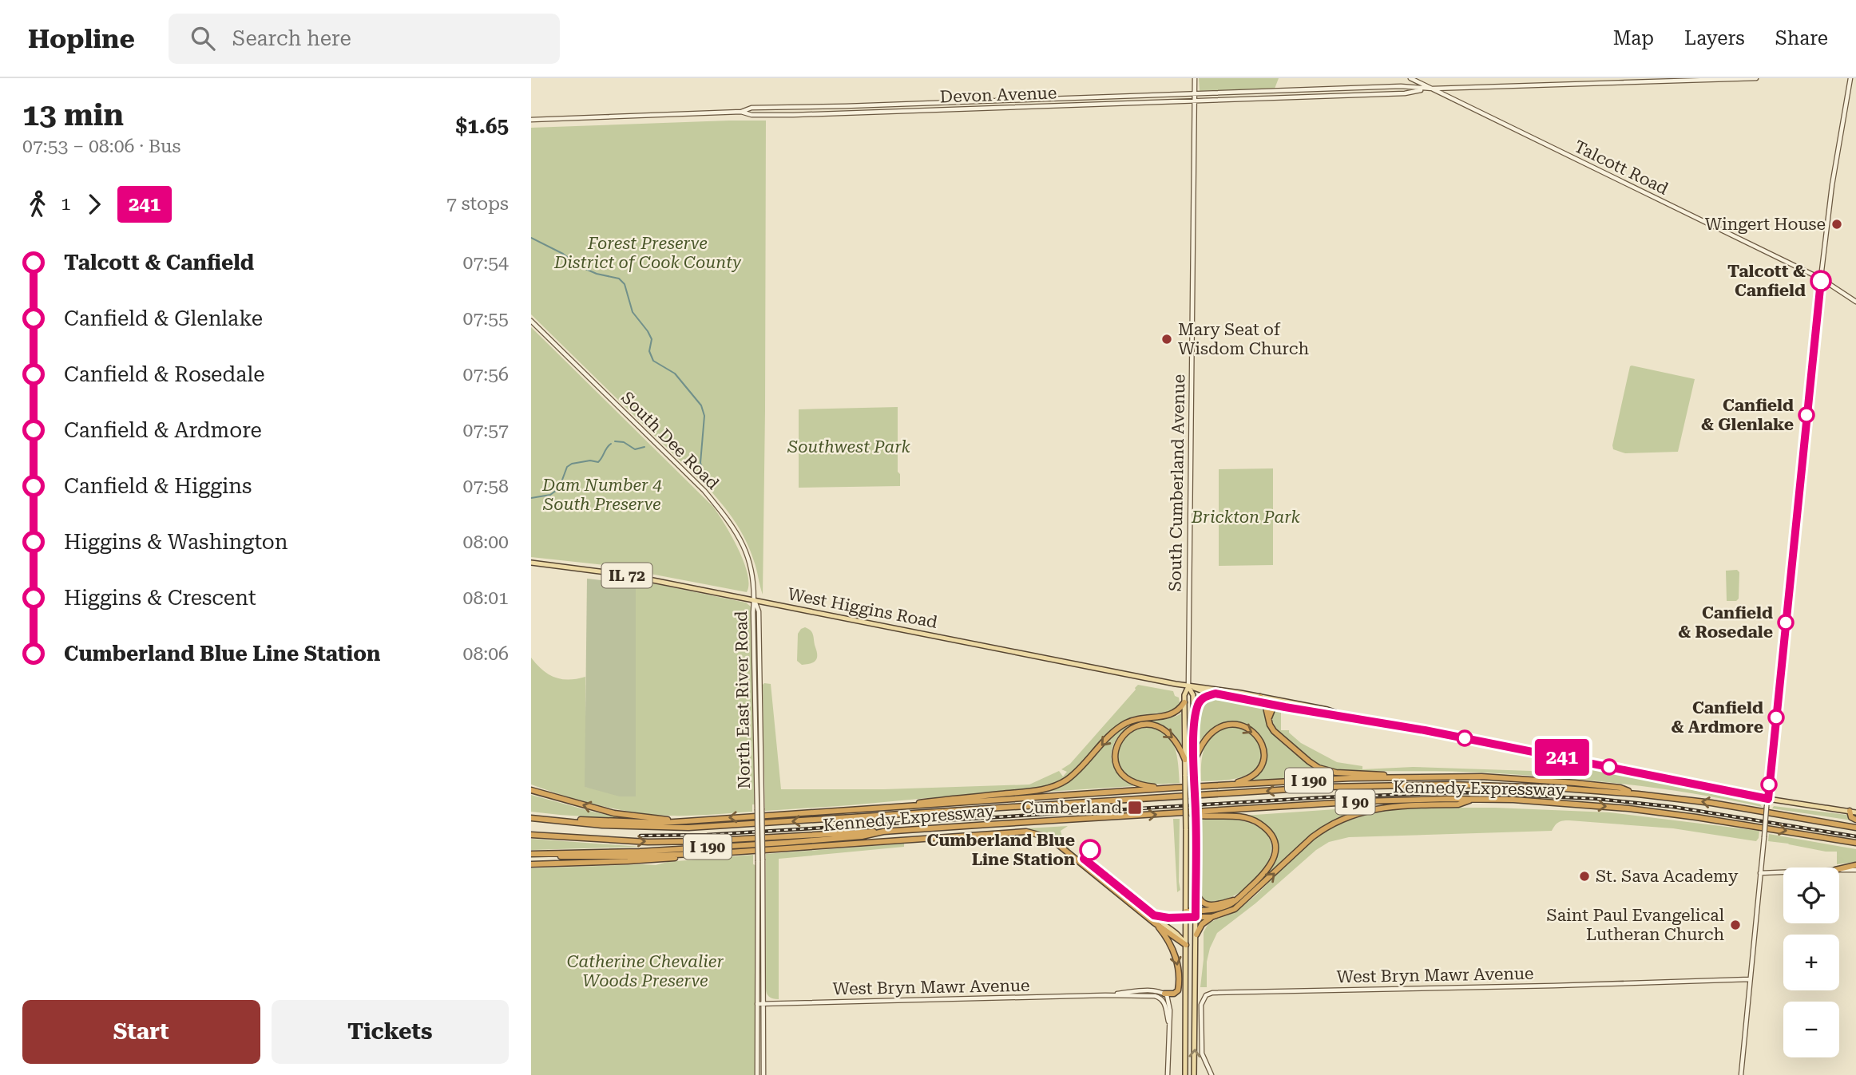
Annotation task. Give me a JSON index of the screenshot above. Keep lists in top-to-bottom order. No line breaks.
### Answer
{"streets":{"highway":["I 190","Kennedy Expressway","I 90"],"main road":["IL 72","West Higgins Road"],"street":["Devon Avenue","Talcott Road","South Dee Road","South Cumberland Avenue","North East River Road","West Bryn Mawr Avenue"]},"crossings":[["Devon Avenue","Talcott Road"],["Devon Avenue","South Cumberland Avenue"],["South Dee Road","West Higgins Road"],["South Dee Road","North East River Road"],["South Cumberland Avenue","West Higgins Road"],["West Higgins Road","North East River Road"],["North East River Road","West Bryn Mawr Avenue"],["I 190","I 90"],["Kennedy Expressway","I 90"]],"parks":["Forest Preserve District of Cook County","Southwest Park","Dam Number 4 South Preserve","Brickton Park","Catherine Chevalier Woods Preserve"],"places":{"other":["Wingert House","Talcott & Canfield","Mary Seat of Wisdom Church","Canfield & Glenlake","Canfield & Rosedale","Canfield & Ardmore","Cumberland Blue Line Station","St. Sava Academy","Saint Paul Evangelical Lutheran Church"],"transit":["Cumberland"]},"lines":["bus line 241"],"page":{"header":"Hopline","search":"Search here","nav":["Map","Layers","Share"],"heading":["13 min","07:53 – 08:06 · Bus","$1.65"],"on_map":"241","legs":["1","241","7 stops"],"list":[{"name":"Talcott & Canfield","value":"07:54"},{"name":"Canfield & Glenlake","value":"07:55"},{"name":"Canfield & Rosedale","value":"07:56"},{"name":"Canfield & Ardmore","value":"07:57"},{"name":"Canfield & Higgins","value":"07:58"},{"name":"Higgins & Washington","value":"08:00"},{"name":"Higgins & Crescent","value":"08:01"},{"name":"Cumberland Blue Line Station","value":"08:06"}],"map_buttons":["+","−"],"buttons":["Start","Tickets"]}}
